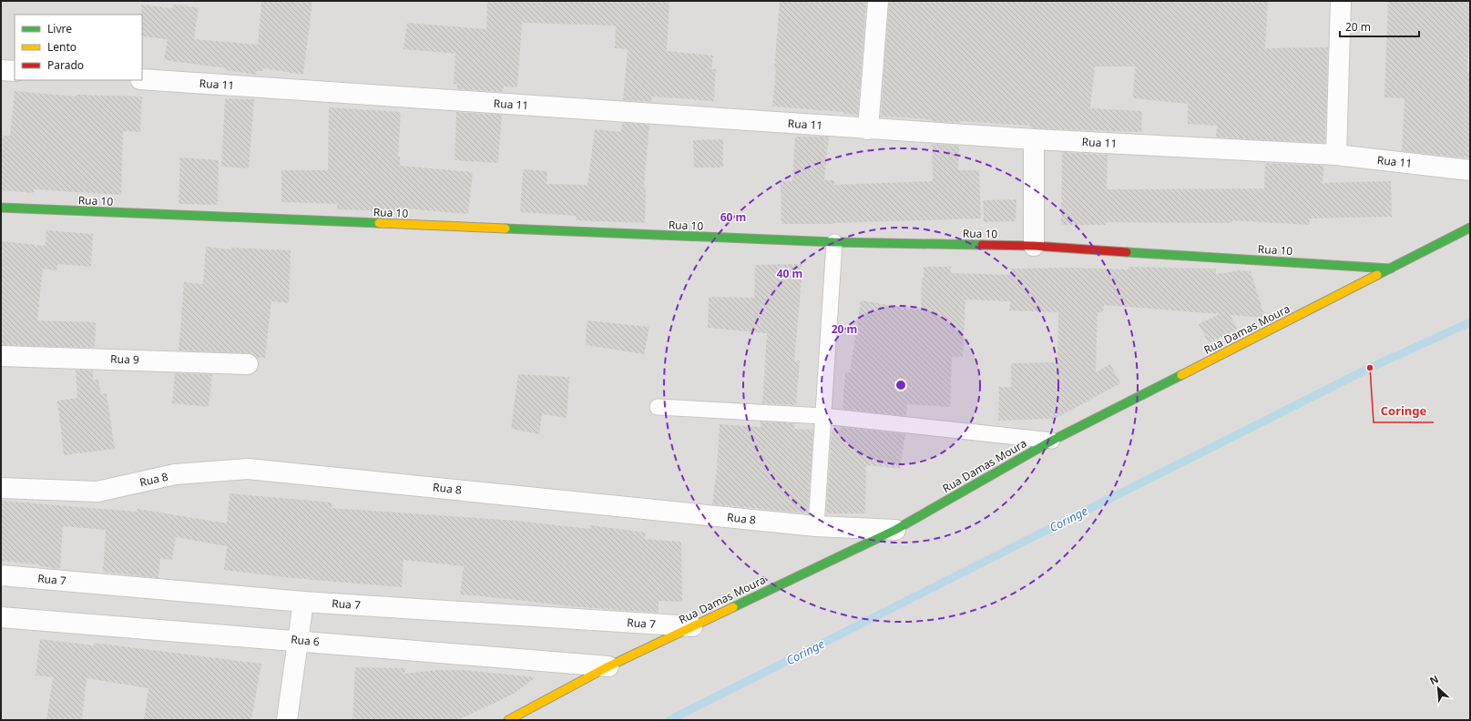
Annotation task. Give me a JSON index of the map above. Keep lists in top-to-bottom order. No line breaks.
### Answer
{"streets":{"street":["Rua 11","Rua 10","Rua Damas Moura","Rua 9","Rua 8","Rua 7","Rua 6"]},"crossings":[["Rua 10","Rua Damas Moura"],["Rua Damas Moura","Rua 8"],["Rua Damas Moura","Rua 7"],["Rua Damas Moura","Rua 6"]],"water":["Coringe"],"places":["Coringe"],"legend":["Livre","Lento","Parado"],"scale_bar":"20 m","north":"top left","rings":["60 m","40 m","20 m"]}
